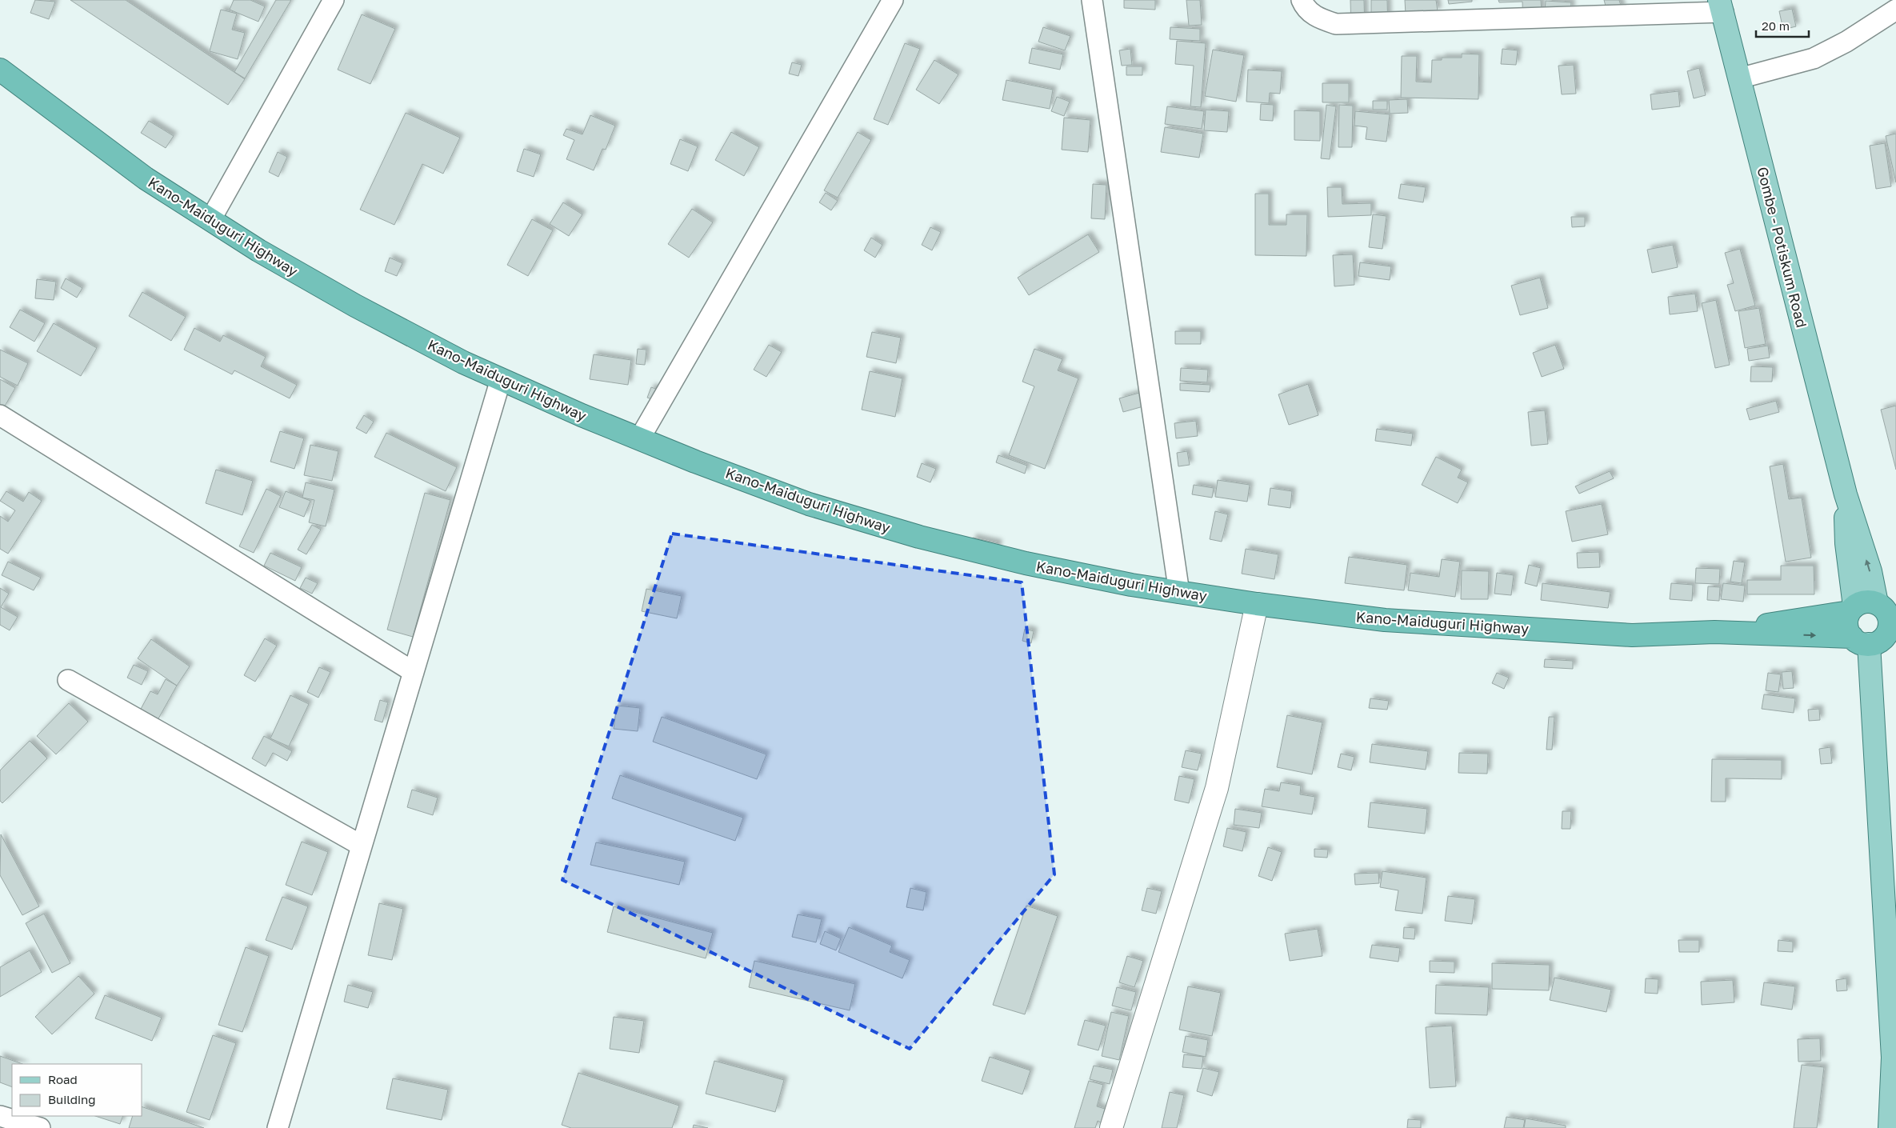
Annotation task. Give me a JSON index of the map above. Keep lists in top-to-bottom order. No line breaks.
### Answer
{"streets":{"highway":["Kano-Maiduguri Highway"],"main road":["Gombe - Potiskum Road"]},"crossings":[["Kano-Maiduguri Highway","Gombe - Potiskum Road"]],"legend":["Road","Building"],"scale_bar":"20 m"}
